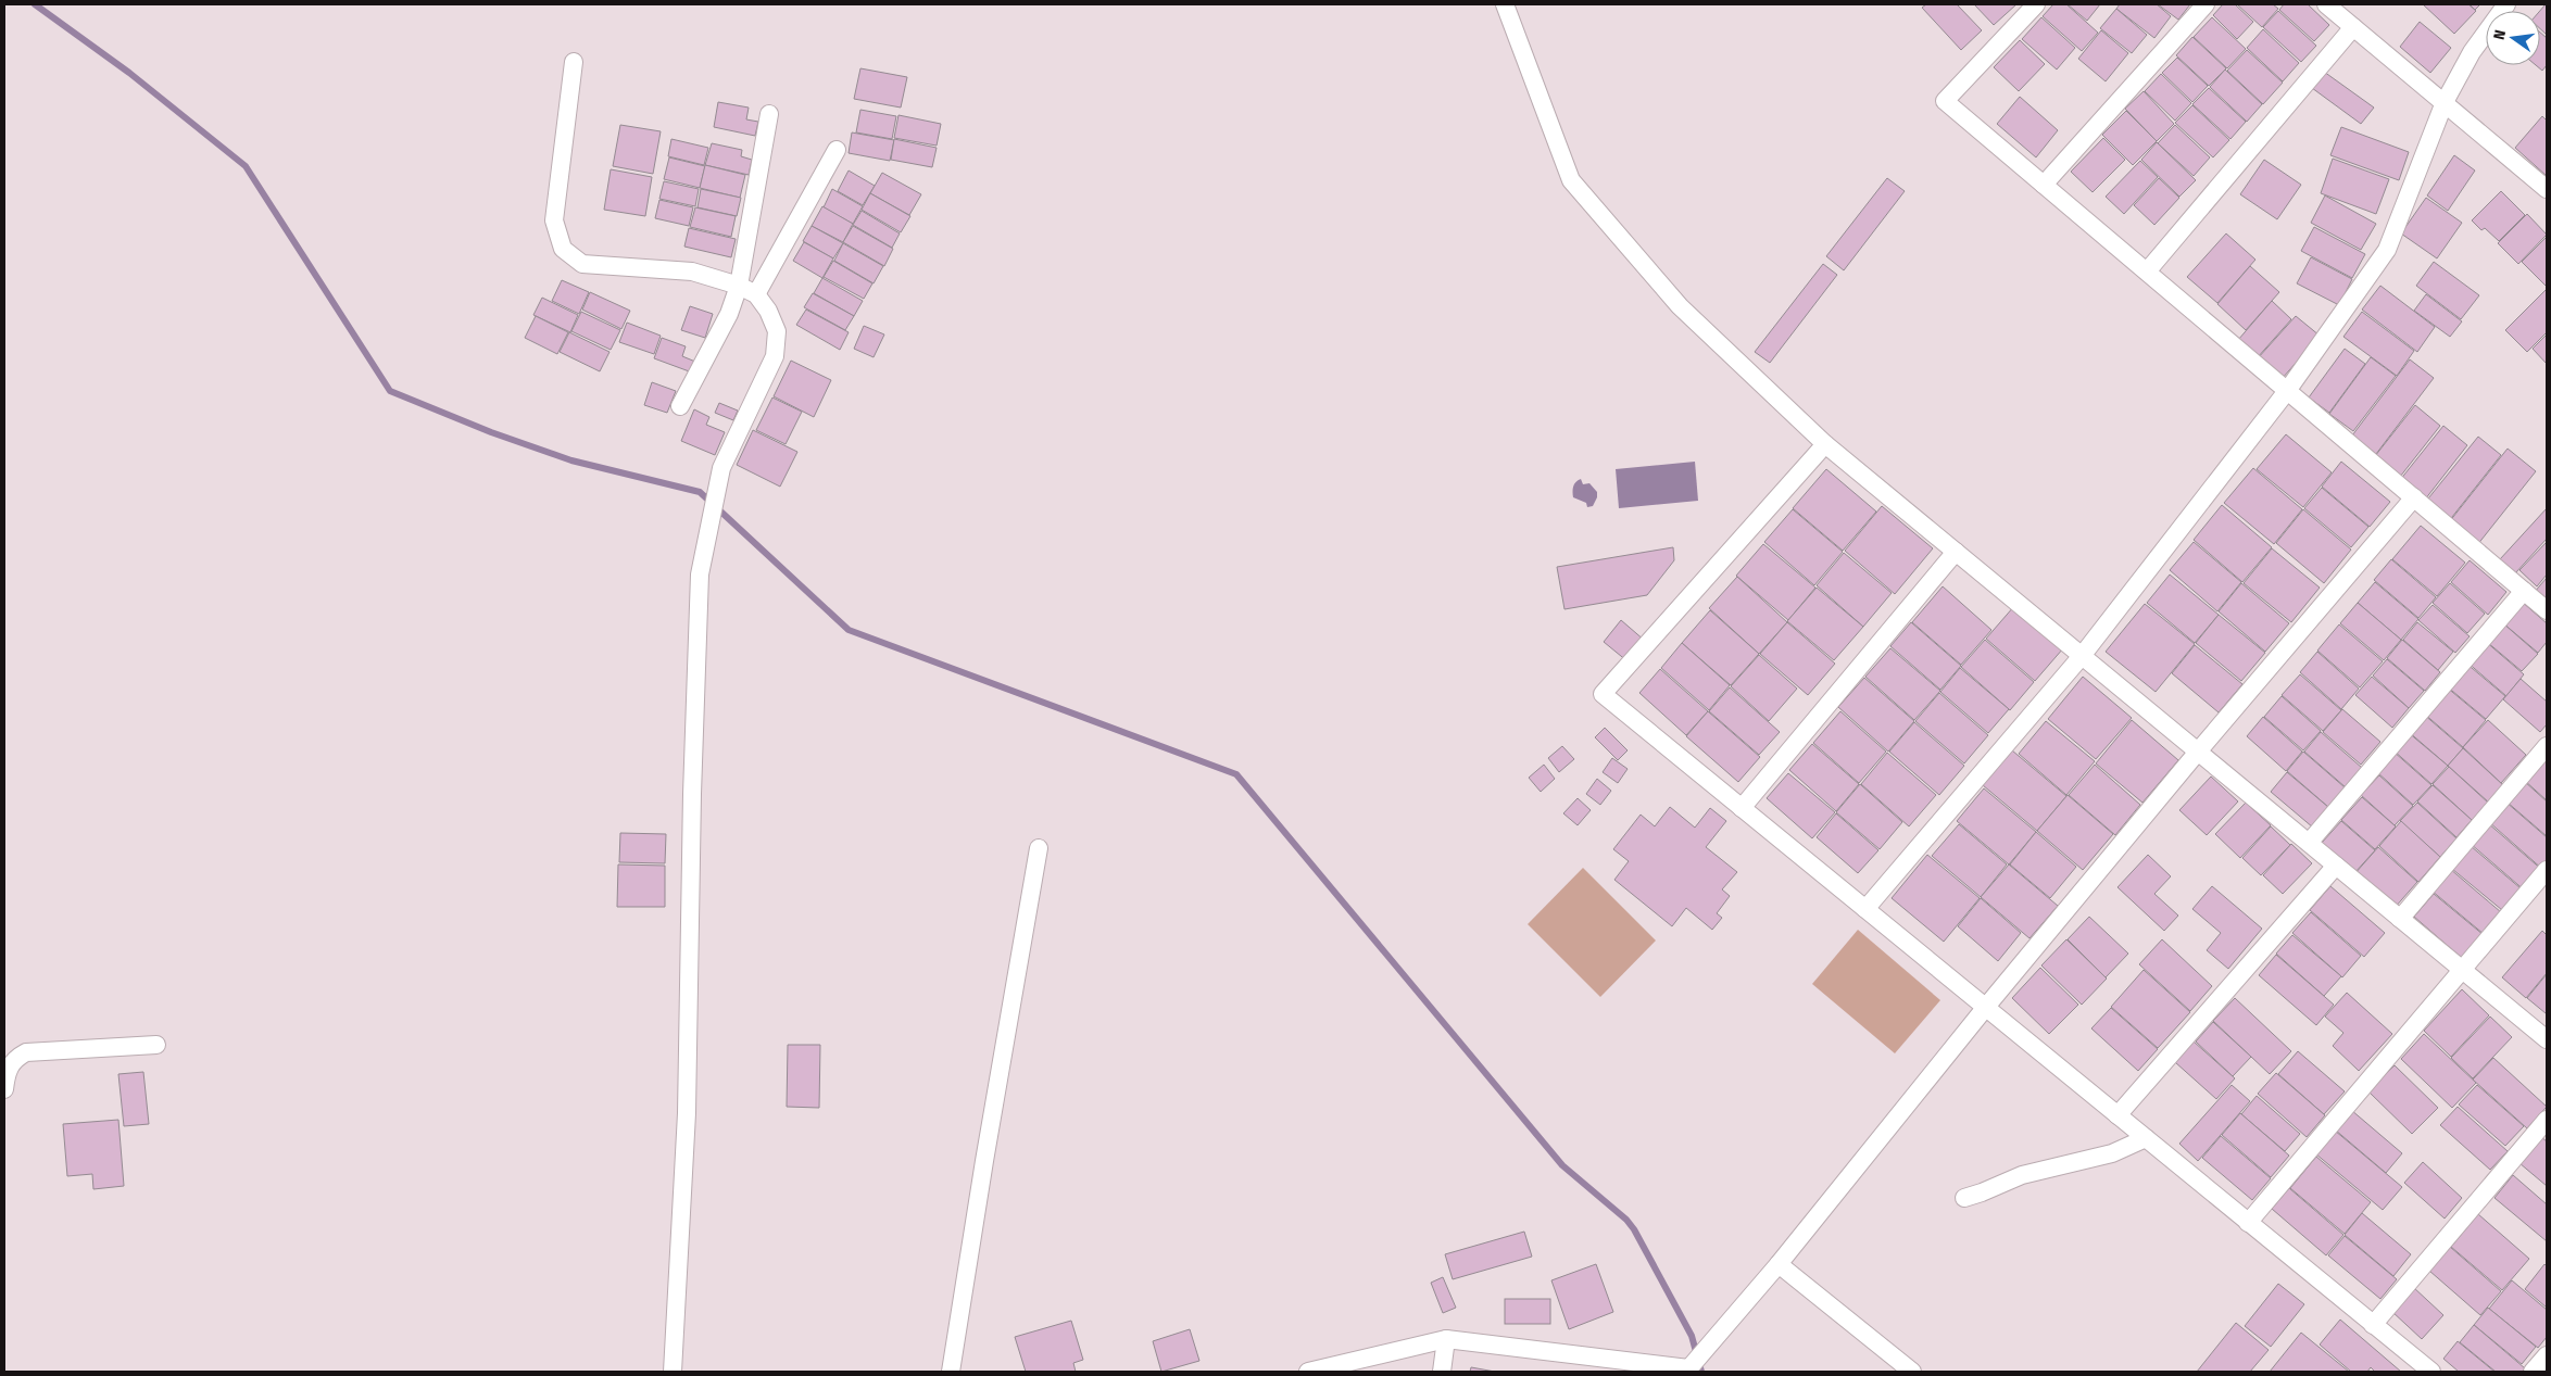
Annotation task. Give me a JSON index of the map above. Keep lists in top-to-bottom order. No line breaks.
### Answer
{"north":"left"}
